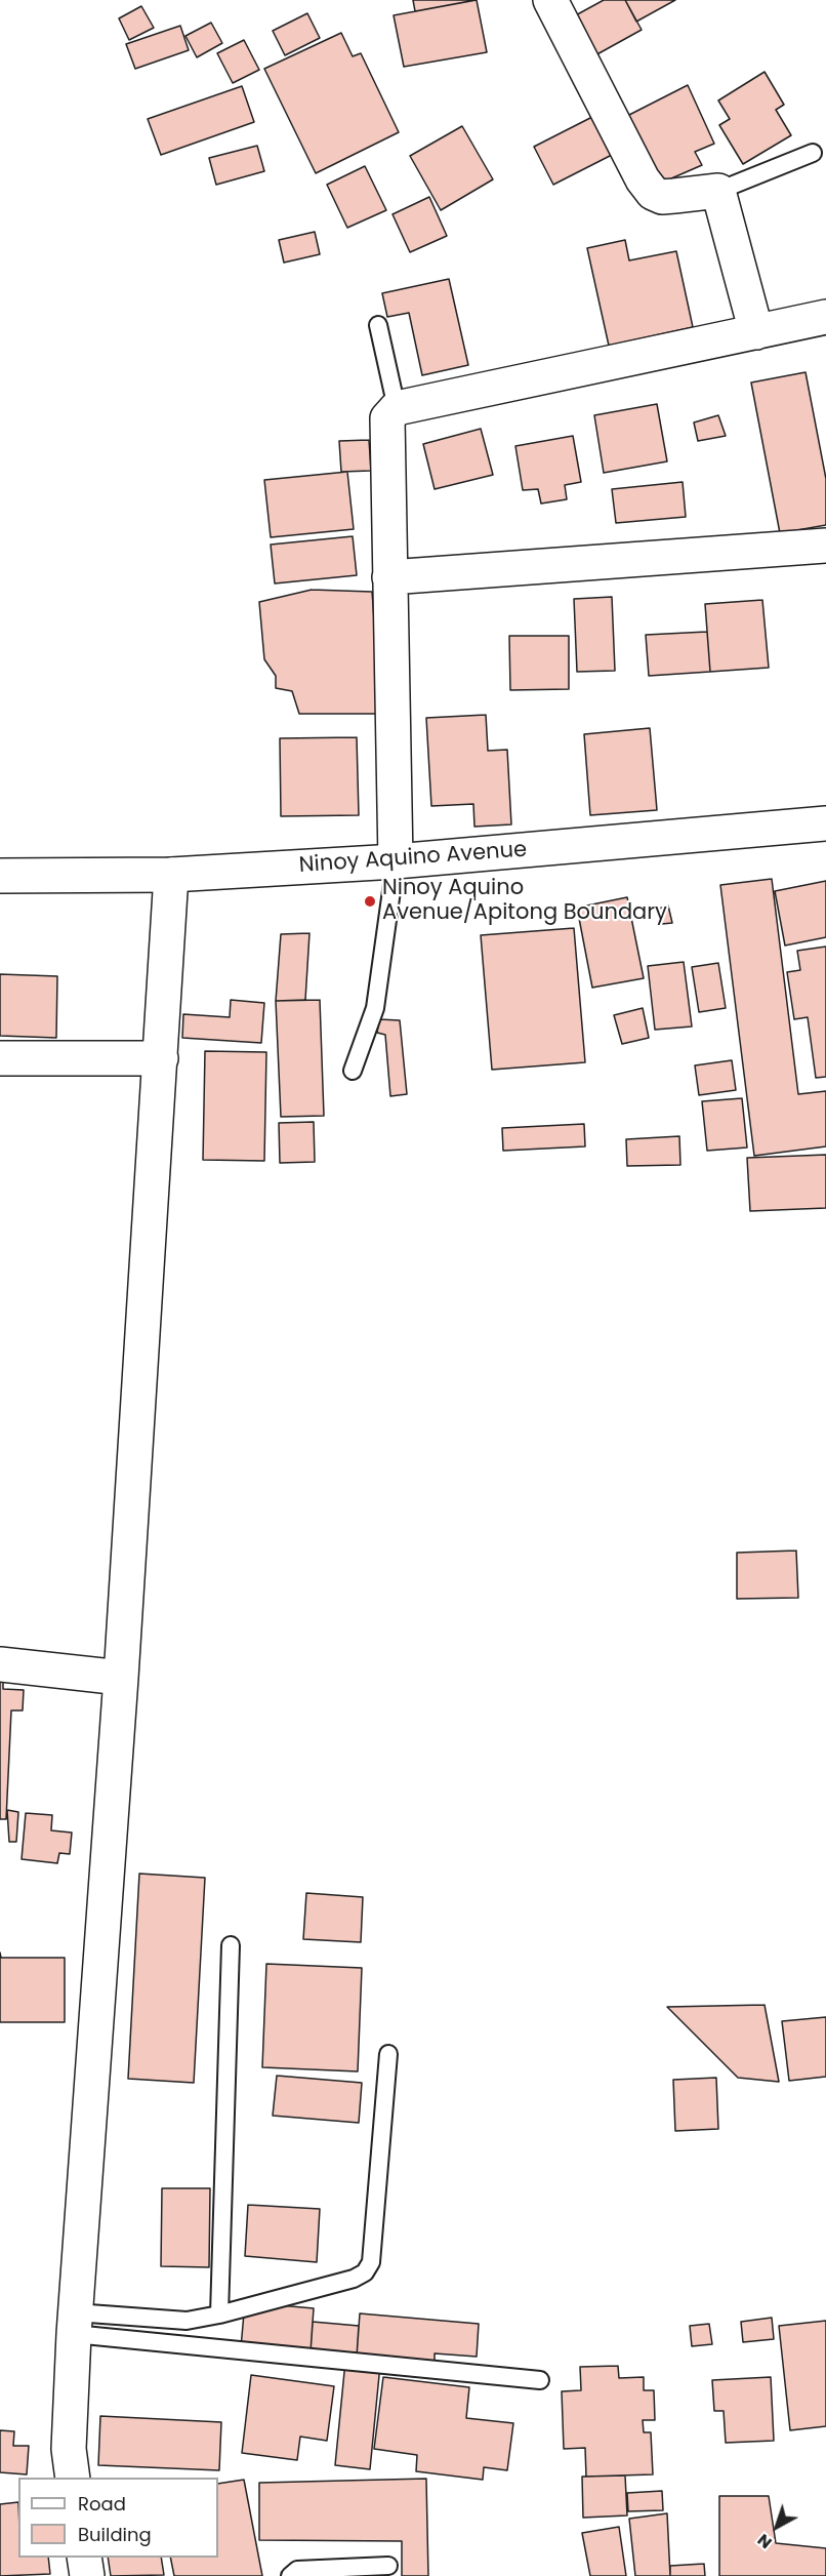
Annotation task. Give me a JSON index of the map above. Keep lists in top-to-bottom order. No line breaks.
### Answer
{"streets":{"street":["Ninoy Aquino Avenue"]},"places":["Ninoy Aquino Avenue/Apitong Boundary"],"legend":["Road","Building"],"north":"bottom left"}
